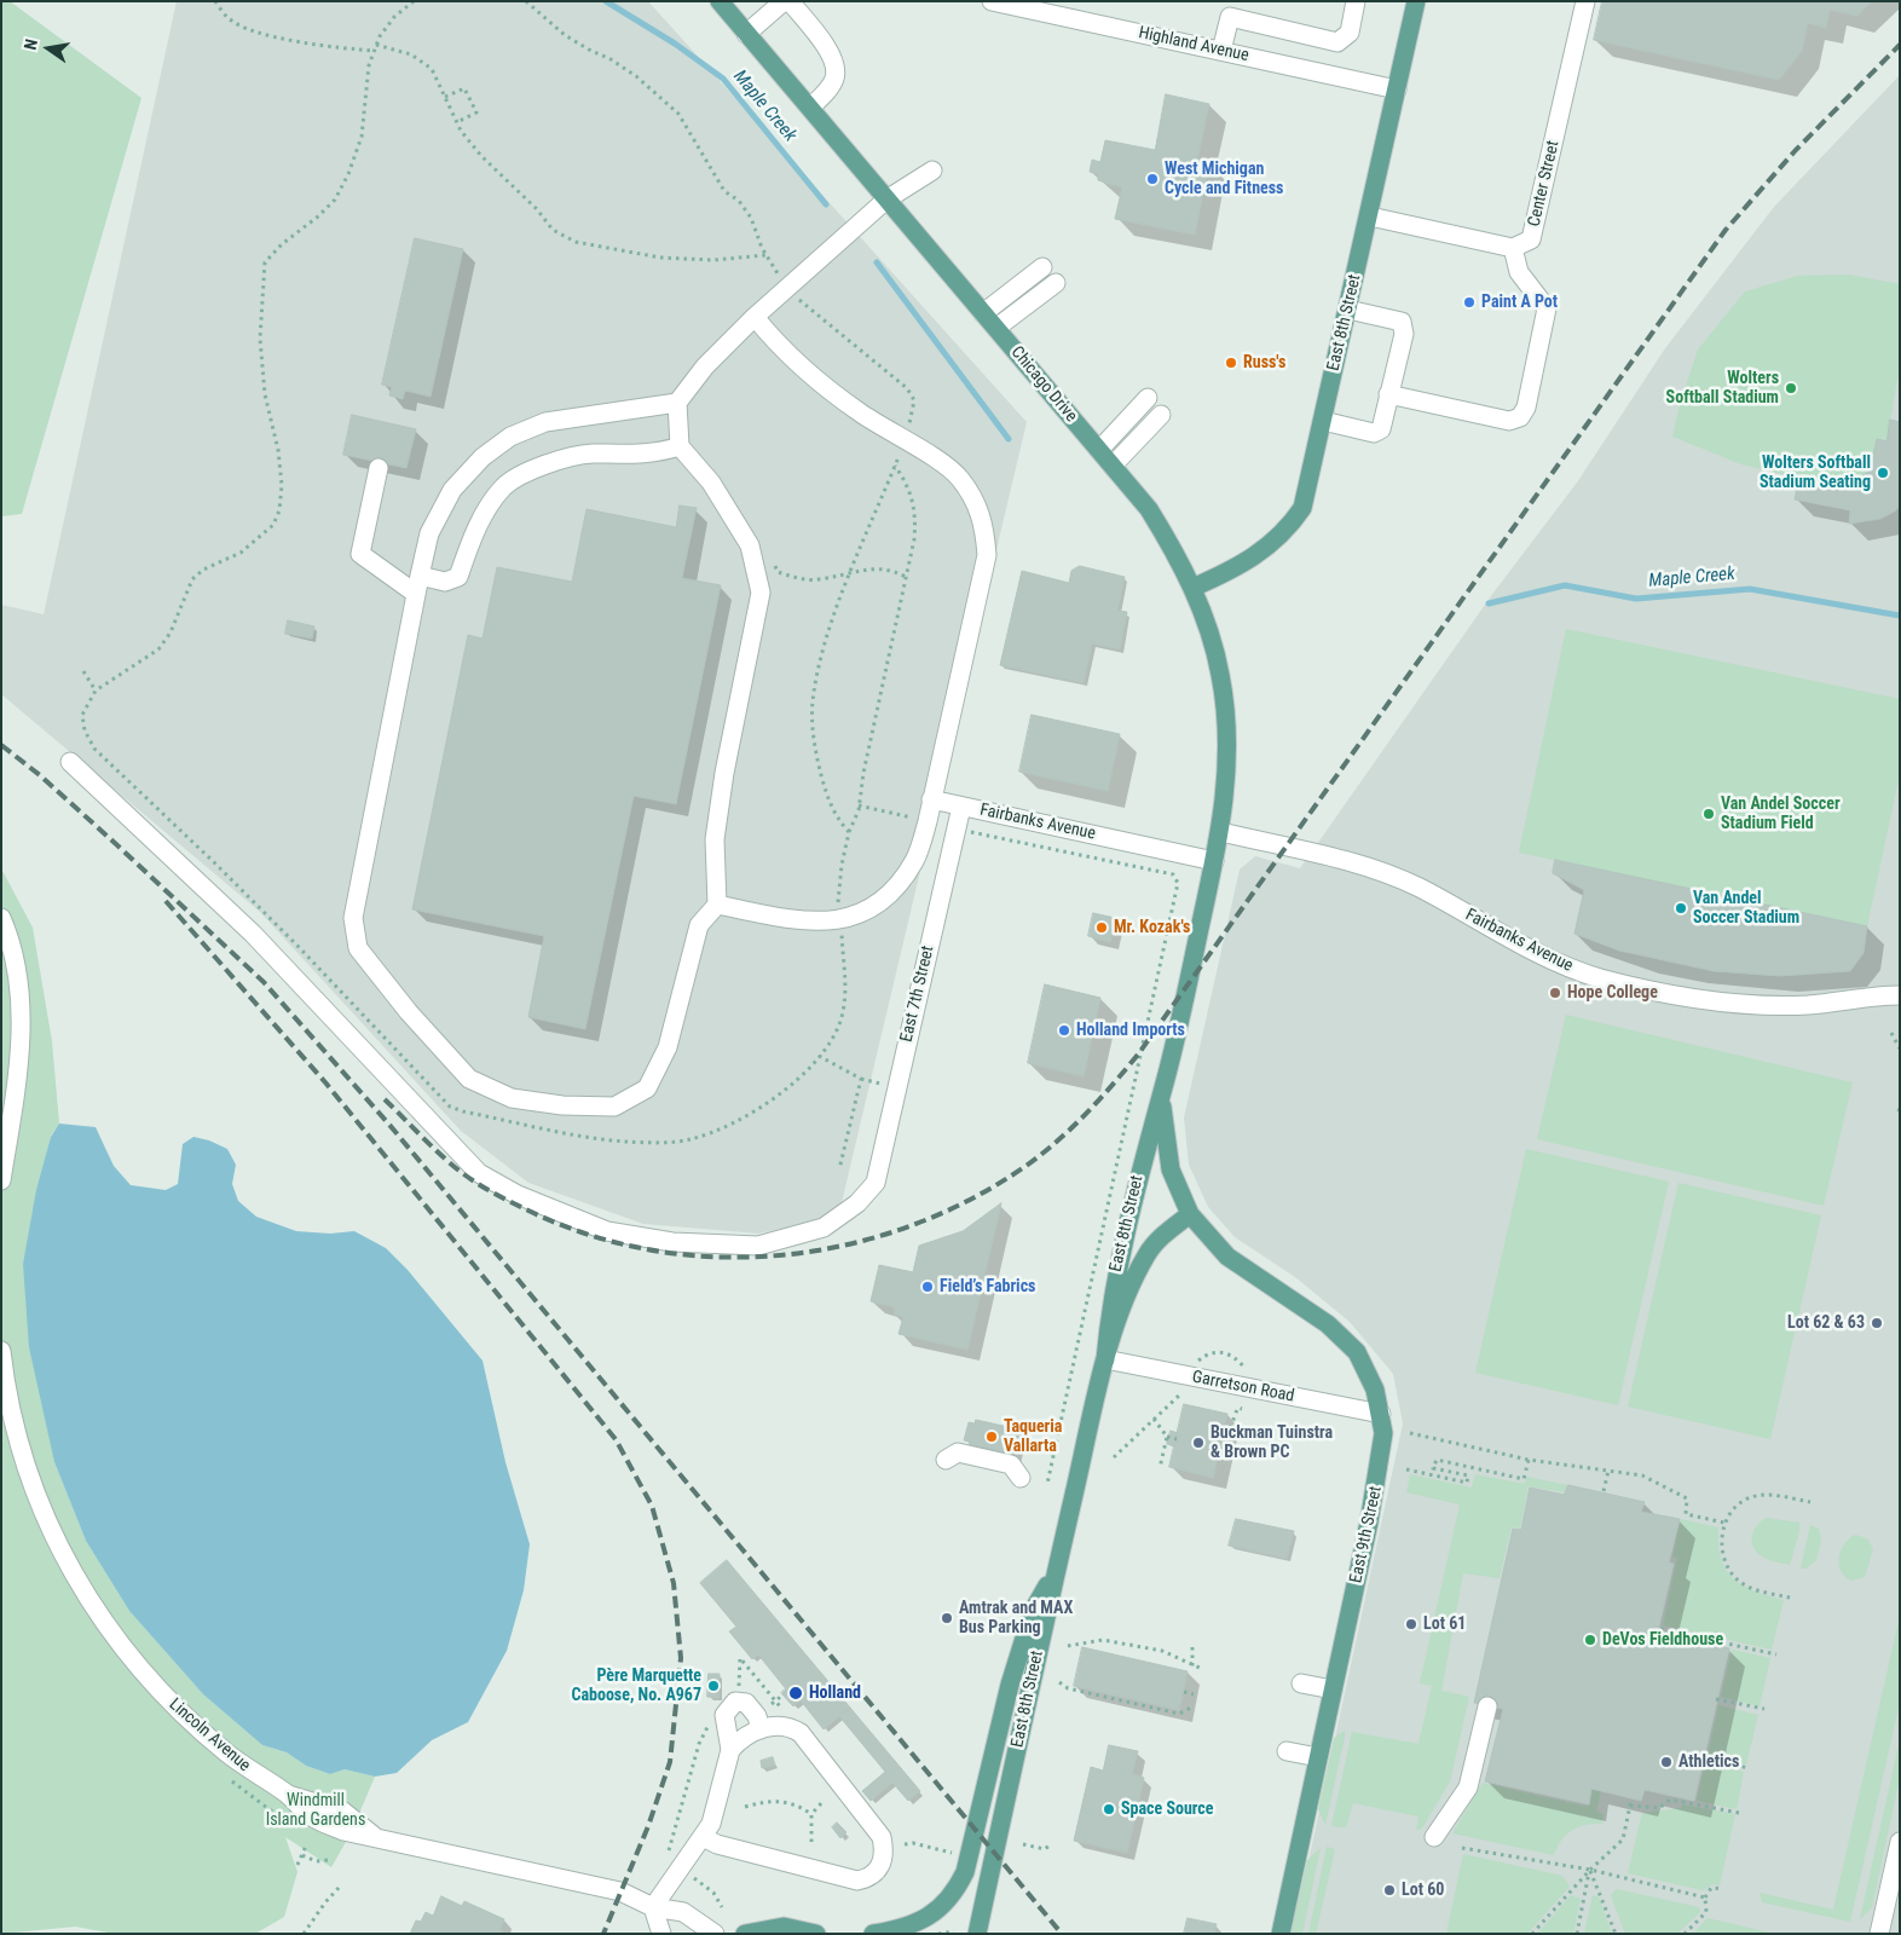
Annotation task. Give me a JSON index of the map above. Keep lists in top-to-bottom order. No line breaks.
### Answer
{"streets":{"main road":["East 8th Street","Chicago Drive","East 9th Street"],"street":["Highland Avenue","Center Street","Fairbanks Avenue","East 7th Street","Garretson Road","Lincoln Avenue"]},"crossings":[["Highland Avenue","East 8th Street"],["East 8th Street","Chicago Drive"],["East 8th Street","Fairbanks Avenue"],["East 8th Street","Garretson Road"],["East 8th Street","East 9th Street"],["Chicago Drive","Fairbanks Avenue"],["Fairbanks Avenue","East 7th Street"],["Garretson Road","East 9th Street"]],"water":["Maple Creek"],"parks":["Windmill Island Gardens"],"places":["West Michigan Cycle and Fitness","Paint A Pot","Russ's","Wolters Softball Stadium","Wolters Softball Stadium Seating","Van Andel Soccer Stadium Field","Van Andel Soccer Stadium","Mr. Kozak's","Hope College","Holland Imports","Field’s Fabrics","Lot 62 & 63","Taqueria Vallarta","Buckman Tuinstra & Brown PC","Amtrak and MAX Bus Parking","Lot 61","DeVos Fieldhouse","Père Marquette Caboose, No. A967","Holland","Athletics","Space Source","Lot 60"],"north":"left"}
